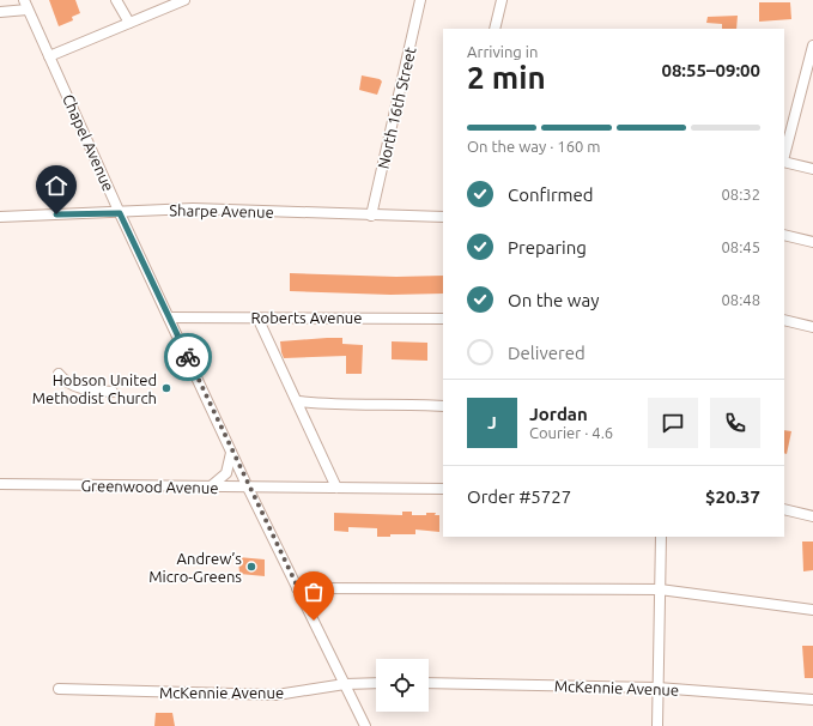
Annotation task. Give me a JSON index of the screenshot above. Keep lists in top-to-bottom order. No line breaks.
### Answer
{"streets":{"street":["North 16th Street","Chapel Avenue","Sharpe Avenue","Roberts Avenue","Greenwood Avenue","McKennie Avenue"]},"crossings":[["North 16th Street","Sharpe Avenue"],["Chapel Avenue","Sharpe Avenue"],["Chapel Avenue","Roberts Avenue"],["Chapel Avenue","Greenwood Avenue"],["Chapel Avenue","McKennie Avenue"]],"places":["Hobson United Methodist Church","Andrew’s Micro-Greens"],"page":{"heading":["2 min","Arriving in","08:55–09:00"],"panel":["Jordan","Courier · 4.6","Order #5727","$20.37"],"bar":"On the way · 160 m","list":[["Confirmed","08:32"],["Preparing","08:45"],["On the way","08:48"],"Delivered"],"round":"J"}}
